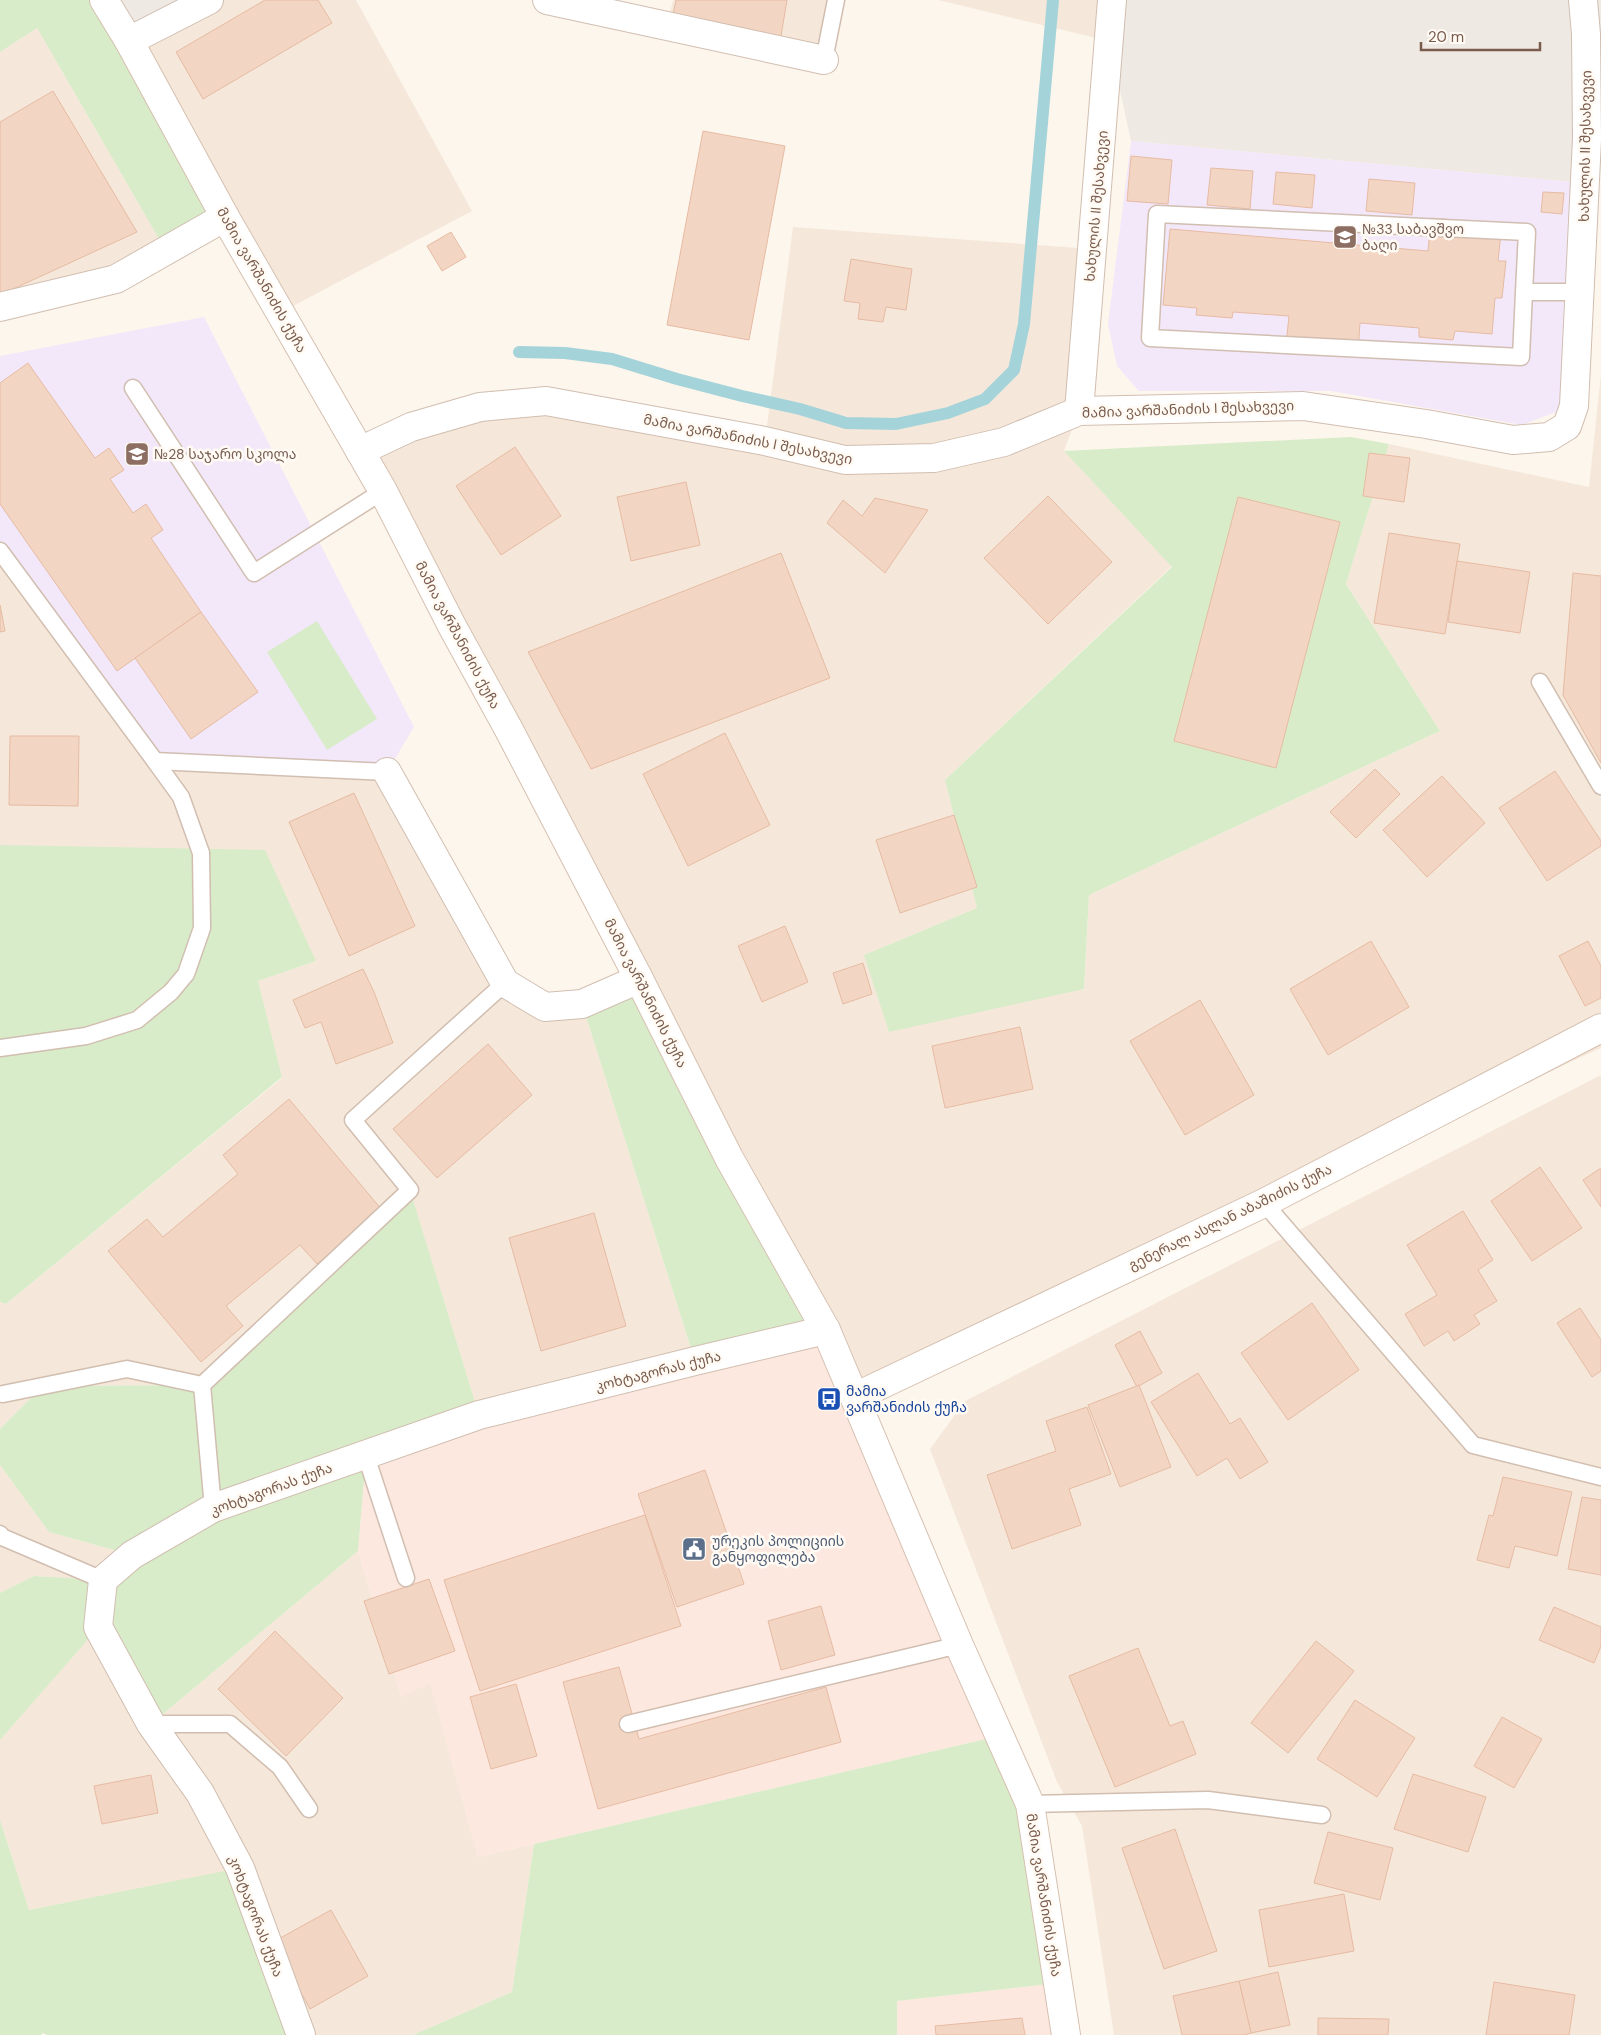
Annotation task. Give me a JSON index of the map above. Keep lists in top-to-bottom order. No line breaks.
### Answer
{"streets":{"street":["ხახულის II შესახვევი","მამია ვარშანიძის ქუჩა","მამია ვარშანიძის I შესახვევი","გენერალ ასლან აბაშიძის ქუჩა","კოხტაგორას ქუჩა"]},"crossings":[["ხახულის II შესახვევი","მამია ვარშანიძის I შესახვევი"],["მამია ვარშანიძის ქუჩა","მამია ვარშანიძის I შესახვევი"],["მამია ვარშანიძის ქუჩა","გენერალ ასლან აბაშიძის ქუჩა"],["მამია ვარშანიძის ქუჩა","კოხტაგორას ქუჩა"]],"places":{"school or university":["№33 საბავშვო ბაღი","№28 საჯარო სკოლა"],"bus stop":["მამია ვარშანიძის ქუჩა"],"public building":["ურეკის პოლიციის განყოფილება"]},"scale_bar":"20 m"}
